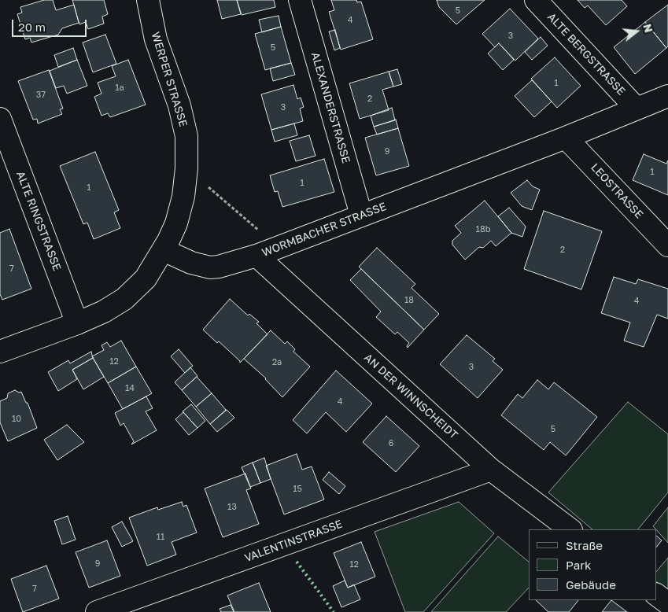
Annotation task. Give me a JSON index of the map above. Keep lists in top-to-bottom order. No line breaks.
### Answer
{"streets":{"street":["ALTE BERGSTRASSE","WERPER STRASSE","ALEXANDERSTRASSE","LEOSTRASSE","ALTE RINGSTRASSE","WORMBACHER STRASSE","AN DER WINNSCHEIDT","VALENTINSTRASSE"]},"crossings":[["ALTE BERGSTRASSE","WORMBACHER STRASSE"],["WERPER STRASSE","WORMBACHER STRASSE"],["ALEXANDERSTRASSE","WORMBACHER STRASSE"],["LEOSTRASSE","WORMBACHER STRASSE"],["WORMBACHER STRASSE","AN DER WINNSCHEIDT"],["AN DER WINNSCHEIDT","VALENTINSTRASSE"]],"house_numbers":["5","4","3","5","1","1a","37","2","3","9","1","1","1","18b","2","7","18","4","12","2a","3","14","4","10","5","6","15","13","11","9","12","7"],"legend":["Straße","Park","Gebäude"],"scale_bar":"20 m","north":"right"}
